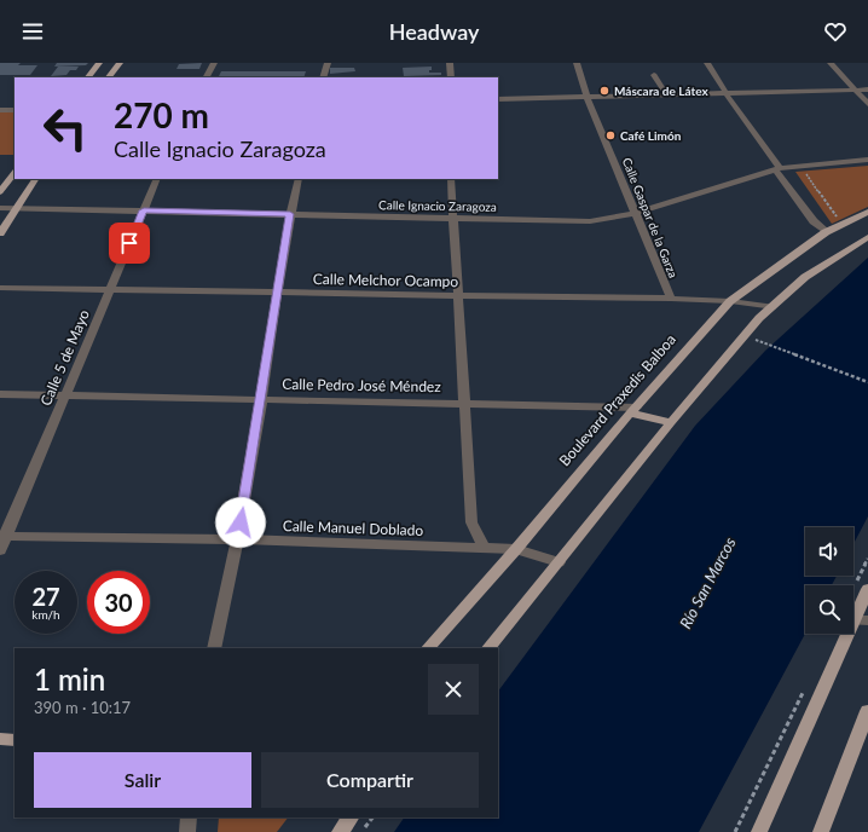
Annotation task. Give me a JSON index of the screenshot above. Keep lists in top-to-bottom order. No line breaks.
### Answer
{"streets":{"main road":["Boulevard Praxedis Balboa"],"street":["Calle Ignacio Zaragoza","Calle Gaspar de la Garza","Calle Melchor Ocampo","Calle 5 de Mayo","Calle Pedro José Méndez","Calle Manuel Doblado"]},"crossings":[["Calle Ignacio Zaragoza","Calle Gaspar de la Garza"],["Calle Ignacio Zaragoza","Calle 5 de Mayo"],["Calle Gaspar de la Garza","Calle Melchor Ocampo"],["Calle Melchor Ocampo","Calle 5 de Mayo"],["Calle Melchor Ocampo","Boulevard Praxedis Balboa"],["Calle 5 de Mayo","Calle Pedro José Méndez"],["Calle 5 de Mayo","Calle Manuel Doblado"],["Calle Pedro José Méndez","Boulevard Praxedis Balboa"],["Boulevard Praxedis Balboa","Calle Manuel Doblado"]],"water":["Río San Marcos"],"places":["Máscara de Látex","Café Limón"],"page":{"header":"Headway","turn":["270 m","Calle Ignacio Zaragoza"],"speed":"27 km/h","limit":"30","heading":["1 min","390 m · 10:17"],"buttons":["Salir","Compartir"]}}
